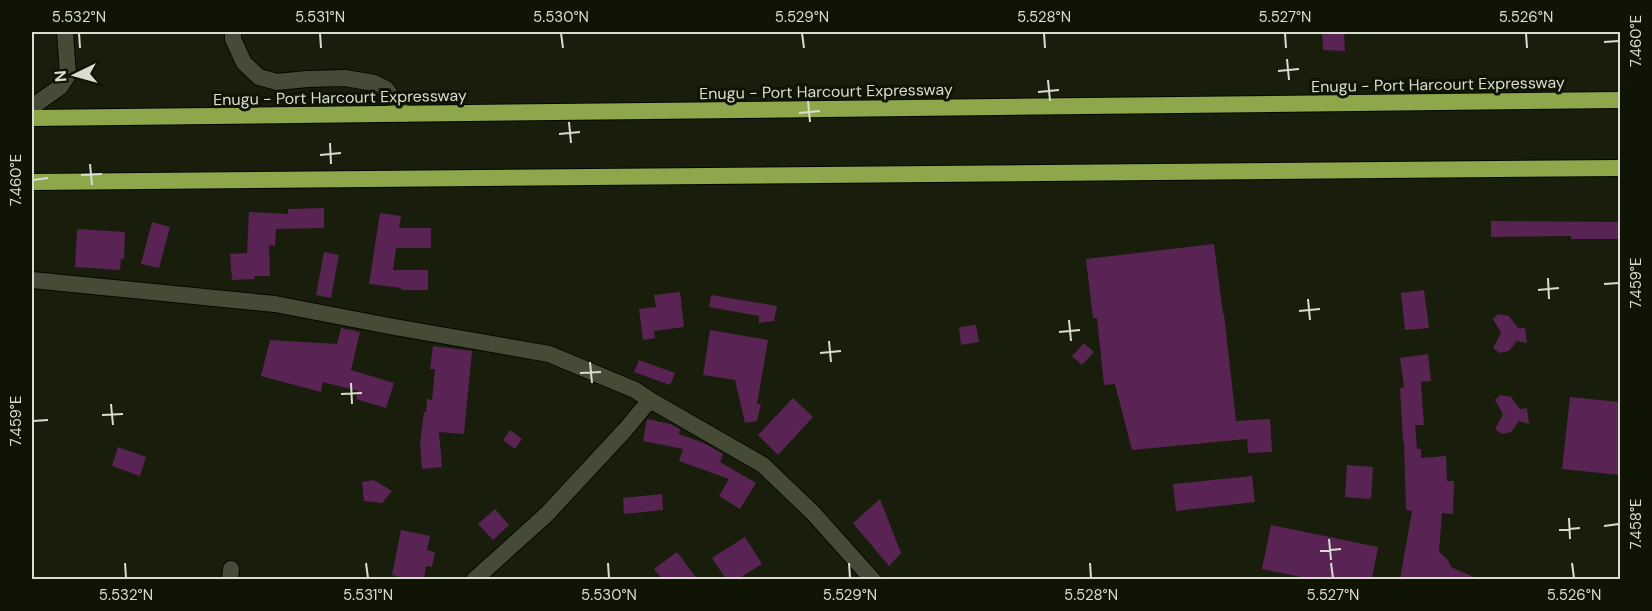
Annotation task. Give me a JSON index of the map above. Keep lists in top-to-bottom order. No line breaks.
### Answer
{"streets":{"highway":["Enugu - Port Harcourt Expressway"]},"north":"left","coordinates":["5.532°N","5.531°N","5.530°N","5.529°N","5.528°N","5.527°N","5.526°N","7.460°E","7.459°E","7.458°E"]}
